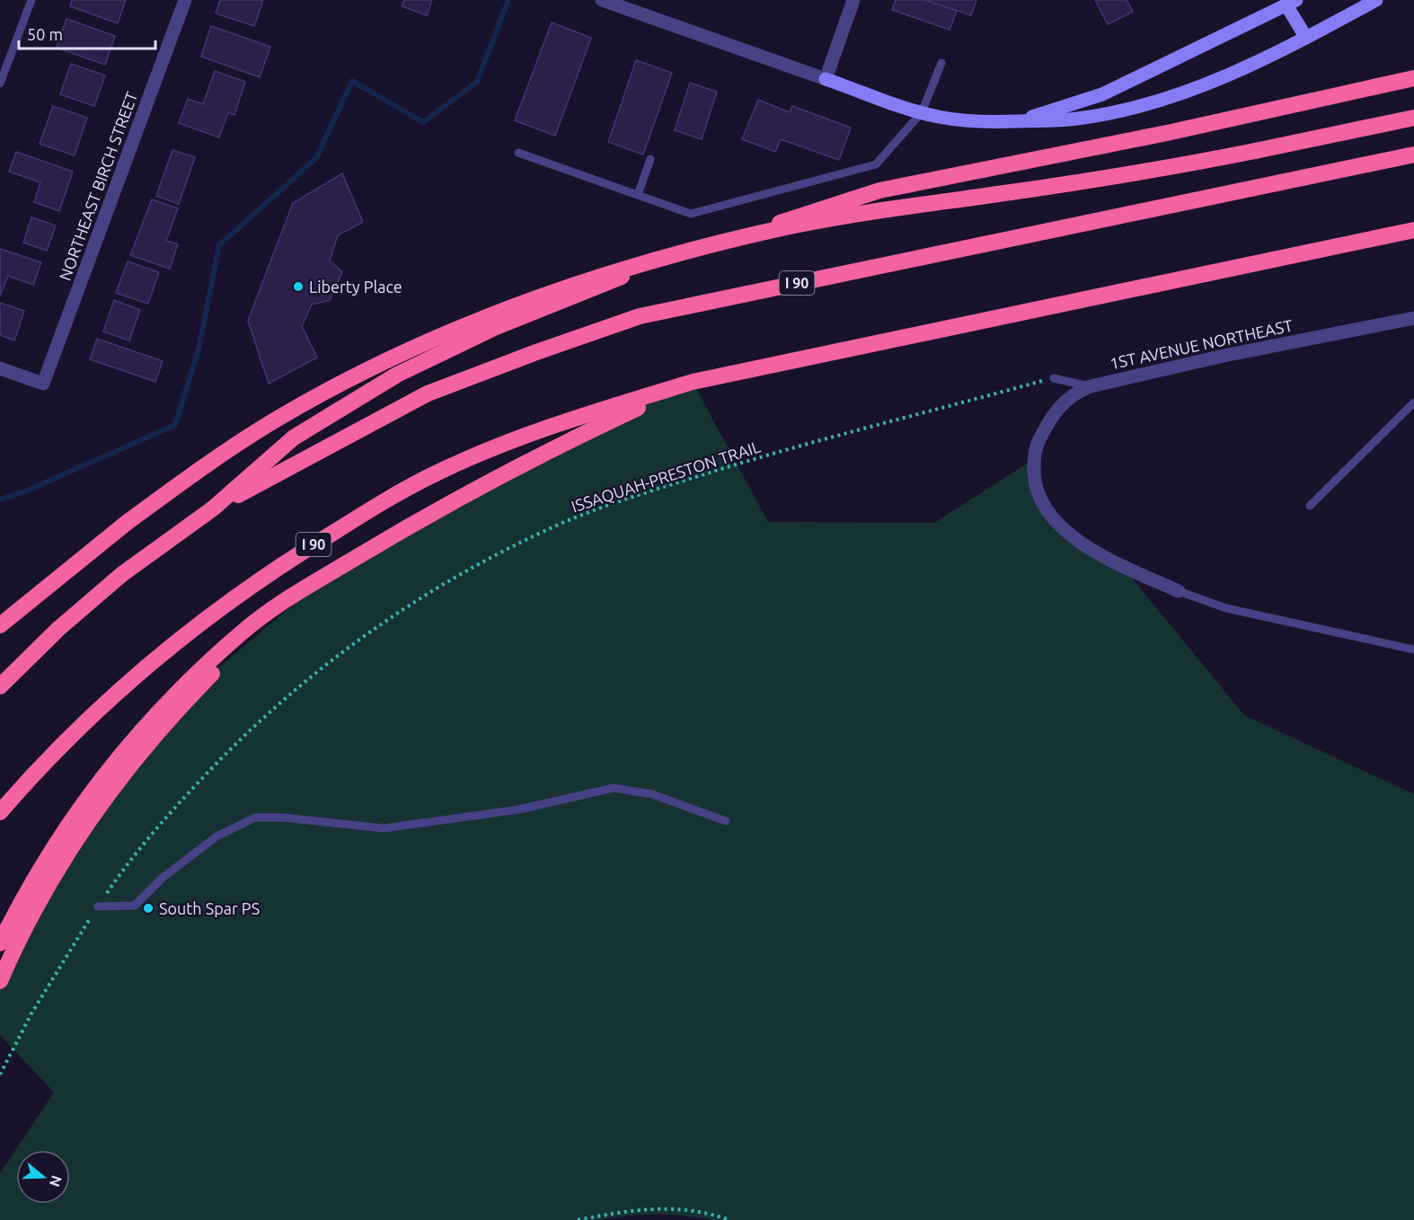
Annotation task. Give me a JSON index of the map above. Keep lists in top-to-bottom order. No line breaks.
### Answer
{"streets":{"highway":["I 90"],"street":["NORTHEAST BIRCH STREET","1ST AVENUE NORTHEAST"],"path":["ISSAQUAH-PRESTON TRAIL"]},"places":["Liberty Place","South Spar PS"],"scale_bar":"50 m","north":"right"}
